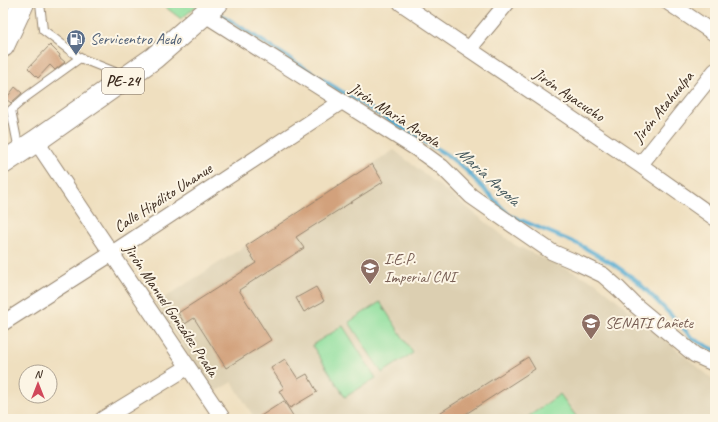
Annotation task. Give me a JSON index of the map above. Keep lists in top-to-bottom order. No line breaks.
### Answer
{"streets":{"highway":["PE-24"],"street":["Jirón Ayacucho","Jirón Atahualpa","Jirón María Angola","Calle Hipólito Unanue","Jirón Manuel González Prada"]},"crossings":[["PE-24","Jirón María Angola"],["PE-24","Jirón Manuel González Prada"],["Jirón Ayacucho","Jirón Atahualpa"],["Jirón María Angola","Calle Hipólito Unanue"],["Calle Hipólito Unanue","Jirón Manuel González Prada"]],"water":["María Angola"],"places":{"fuel station":["Servicentro Aedo"],"school or university":["I.E.P. Imperial CNI","SENATI Cañete"]},"north":"top"}
